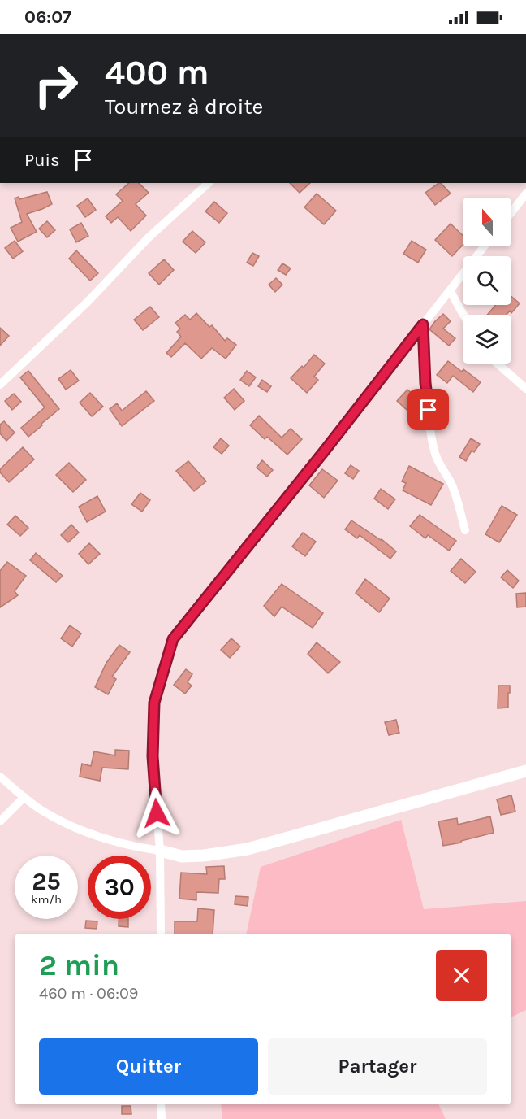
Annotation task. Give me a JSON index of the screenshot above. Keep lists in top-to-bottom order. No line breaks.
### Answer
{"north":"top","page":{"status":"06:07","turn":["400 m","Tournez à droite"],"then":"Puis","speed":"25 km/h","limit":"30","heading":["2 min","460 m · 06:09"],"buttons":["Quitter","Partager"]}}
